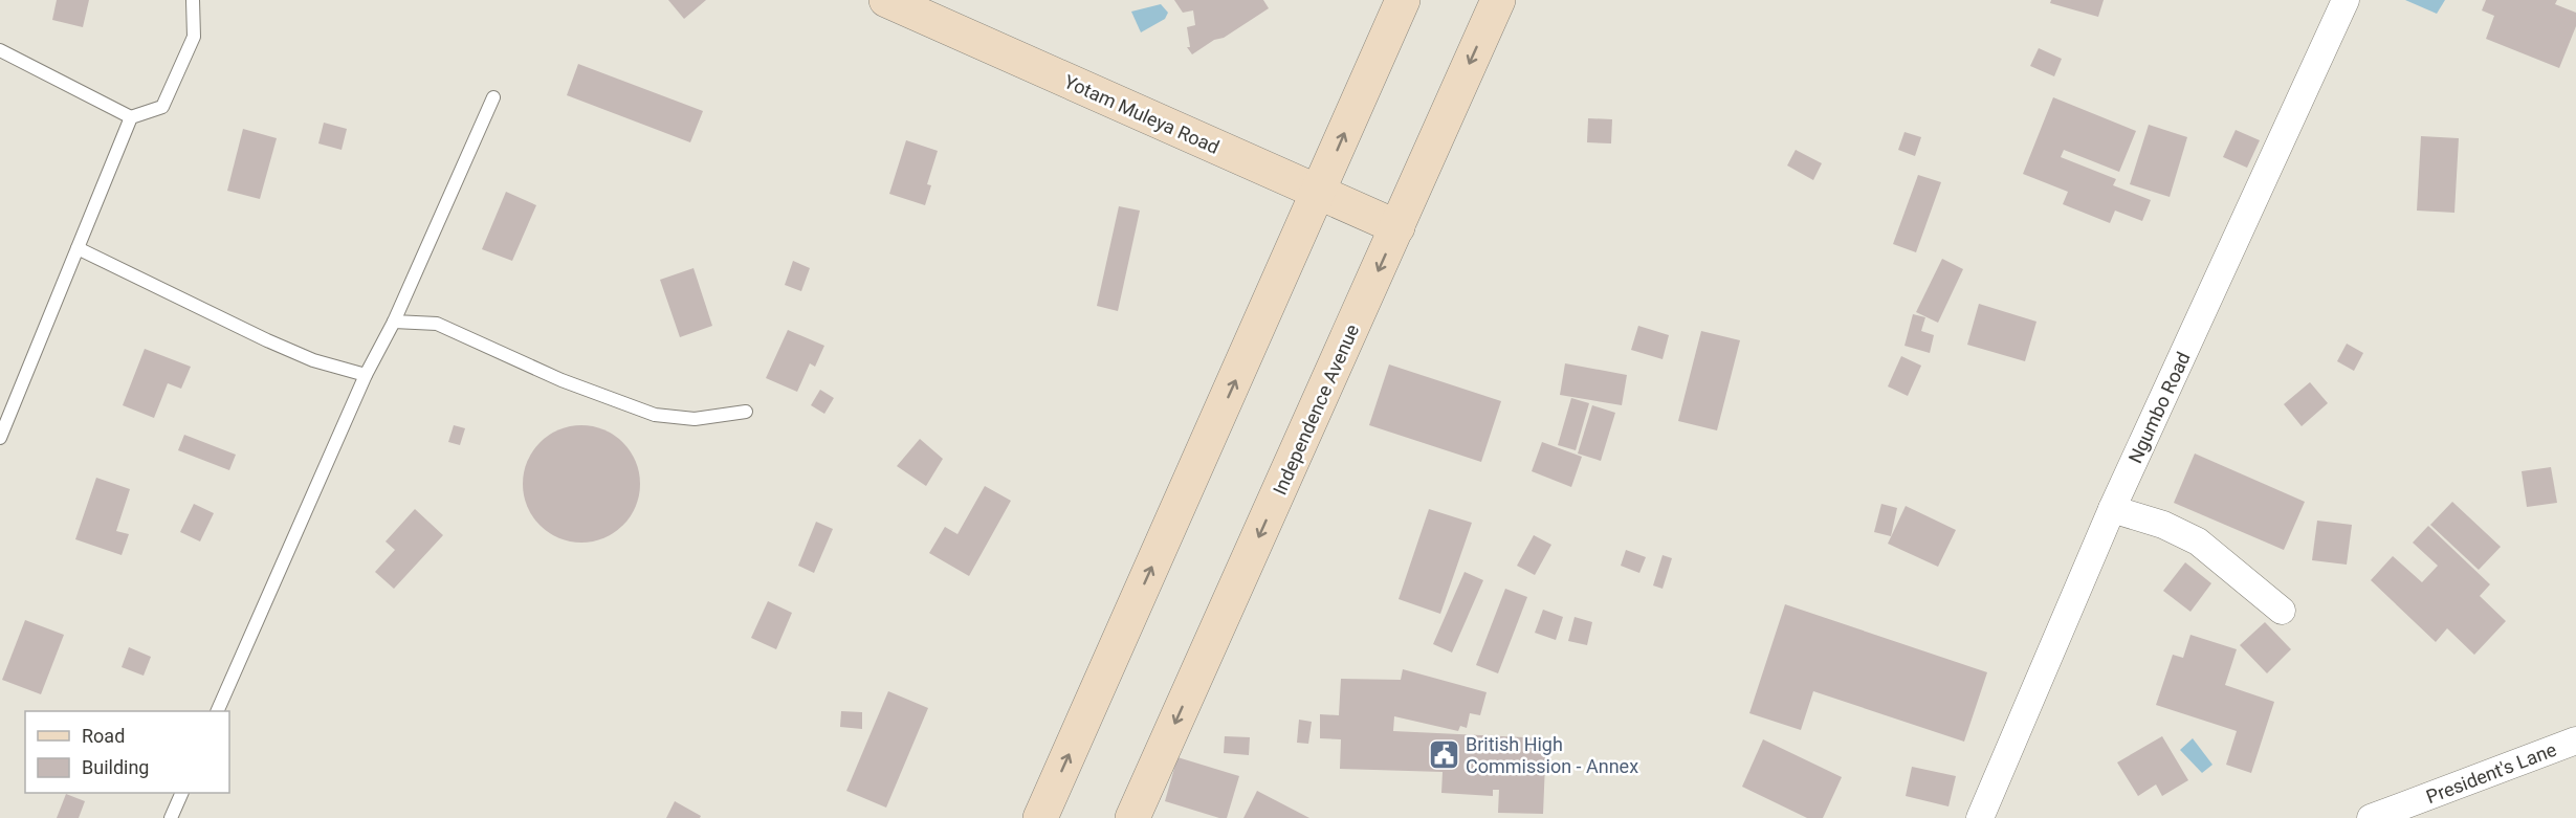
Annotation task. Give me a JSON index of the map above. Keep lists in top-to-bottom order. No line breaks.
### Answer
{"streets":{"main road":["Yotam Muleya Road","Independence Avenue"],"street":["Ngumbo Road","President's Lane"]},"crossings":[["Yotam Muleya Road","Independence Avenue"]],"places":{"public building":["British High Commission - Annex"]},"legend":["Road","Building"]}
